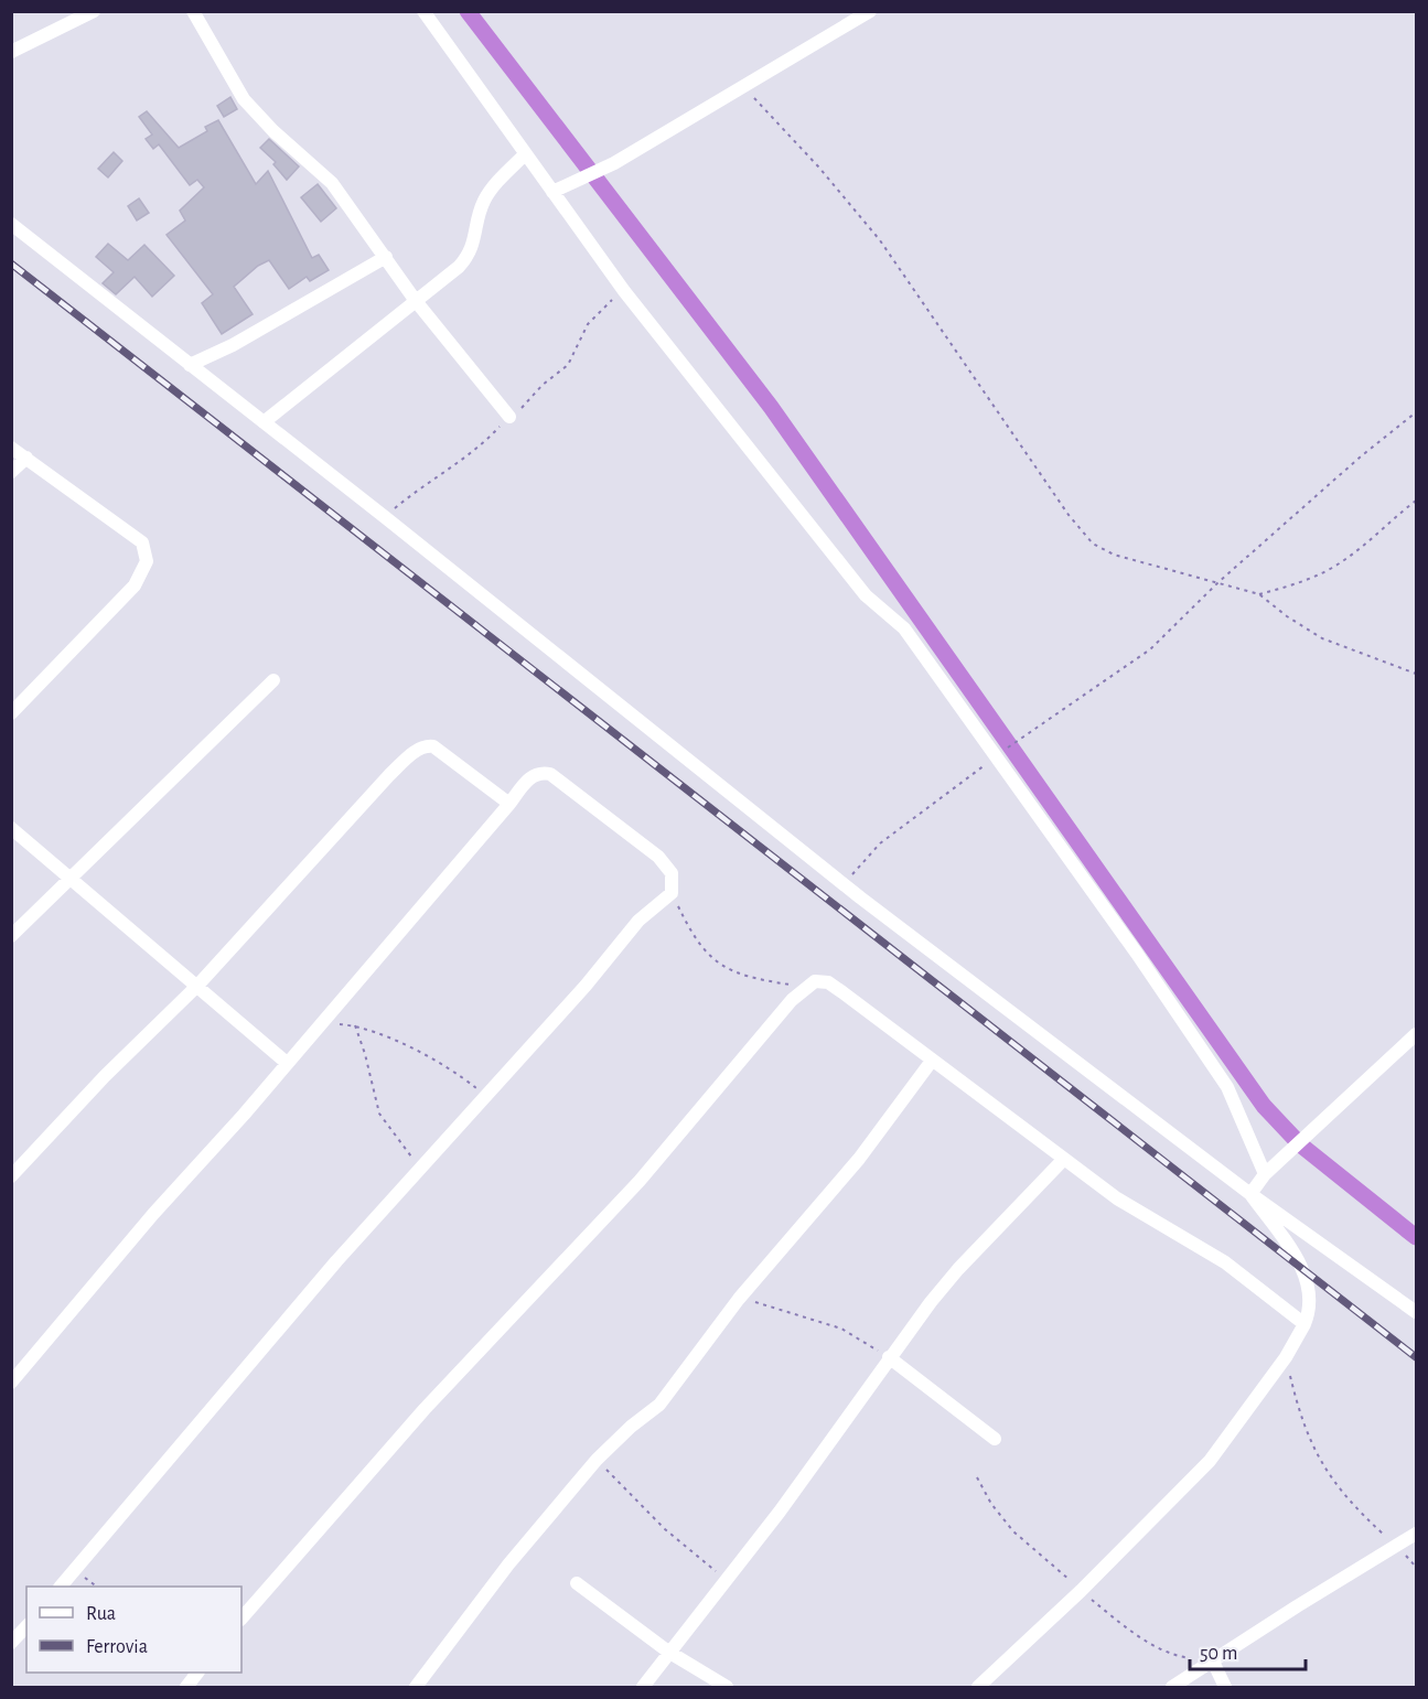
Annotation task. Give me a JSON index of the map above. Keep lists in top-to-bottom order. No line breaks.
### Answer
{"legend":["Rua","Ferrovia"],"scale_bar":"50 m"}
